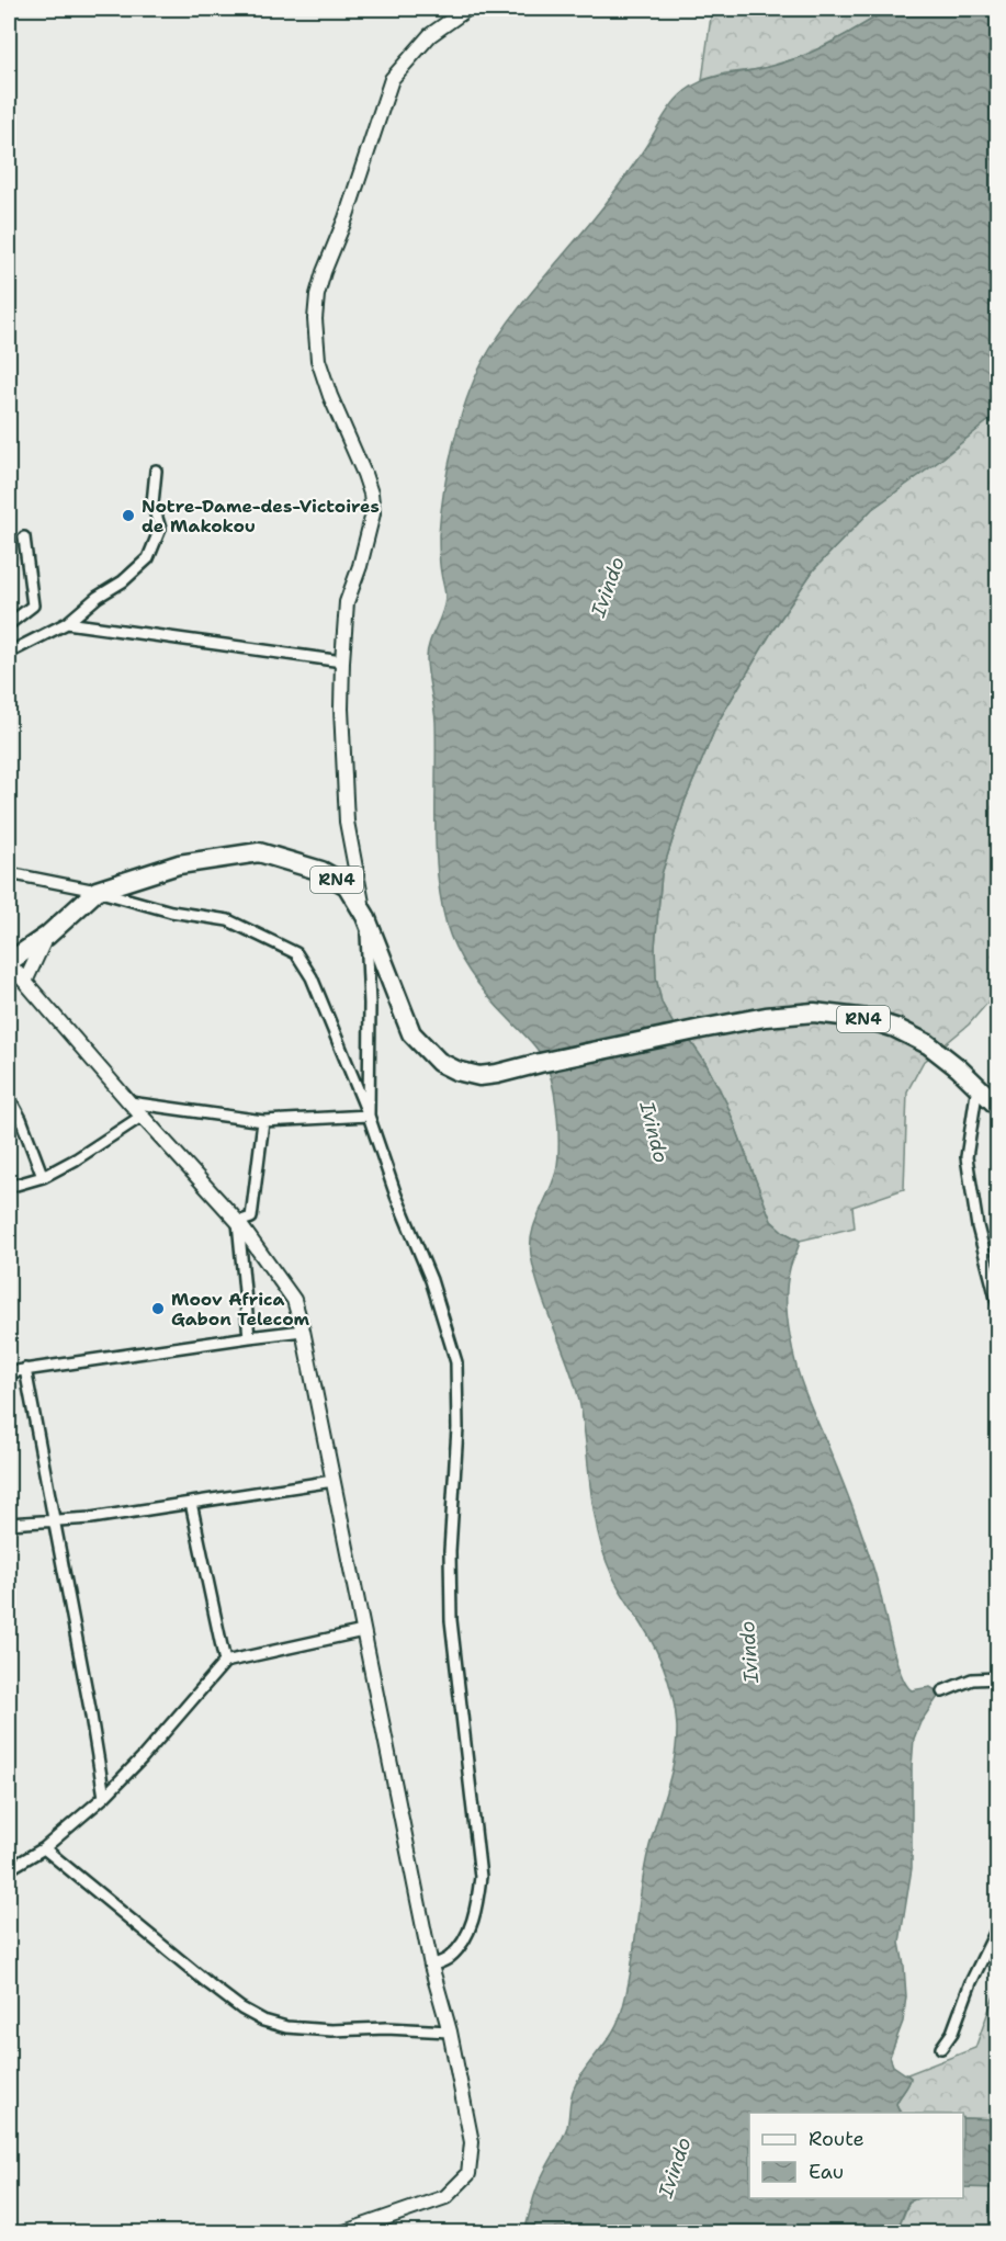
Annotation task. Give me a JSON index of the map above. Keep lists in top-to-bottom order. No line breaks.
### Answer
{"streets":{"highway":["RN4"]},"water":["Ivindo"],"places":["Notre-Dame-des-Victoires de Makokou","Moov Africa Gabon Telecom"],"legend":["Route","Eau"]}
